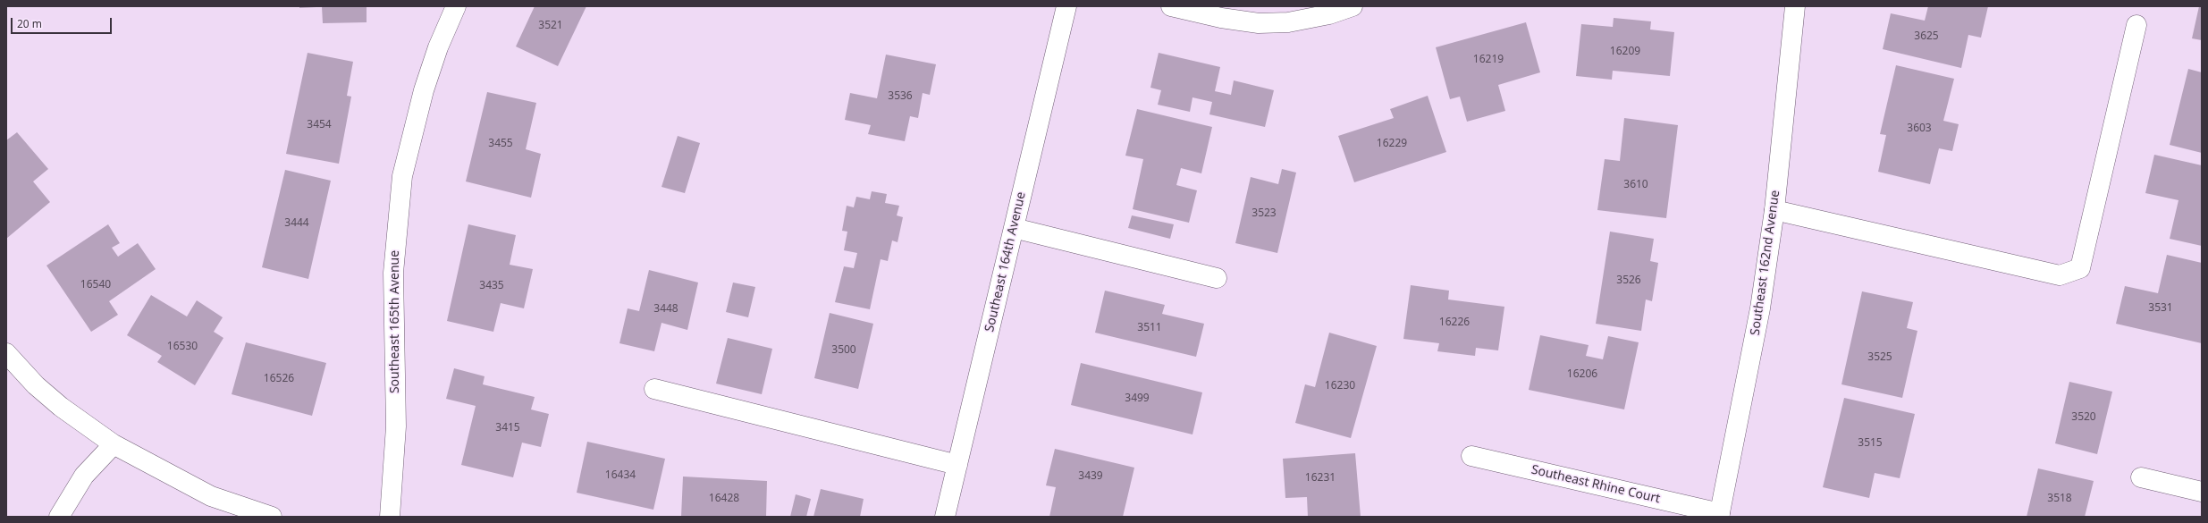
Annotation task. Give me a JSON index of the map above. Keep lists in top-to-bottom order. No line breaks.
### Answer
{"streets":{"street":["Southeast 164th Avenue","Southeast 162nd Avenue","Southeast 165th Avenue","Southeast Rhine Court"]},"crossings":[["Southeast 162nd Avenue","Southeast Rhine Court"]],"house_numbers":["3521","3625","16209","16219","3536","3454","3603","3455","16229","3610","3523","3444","3526","16540","3435","3531","3448","16226","3511","16530","3500","3525","16206","16526","16230","3499","3520","3415","3515","16434","3439","16231","16428","3518"],"scale_bar":"20 m"}
